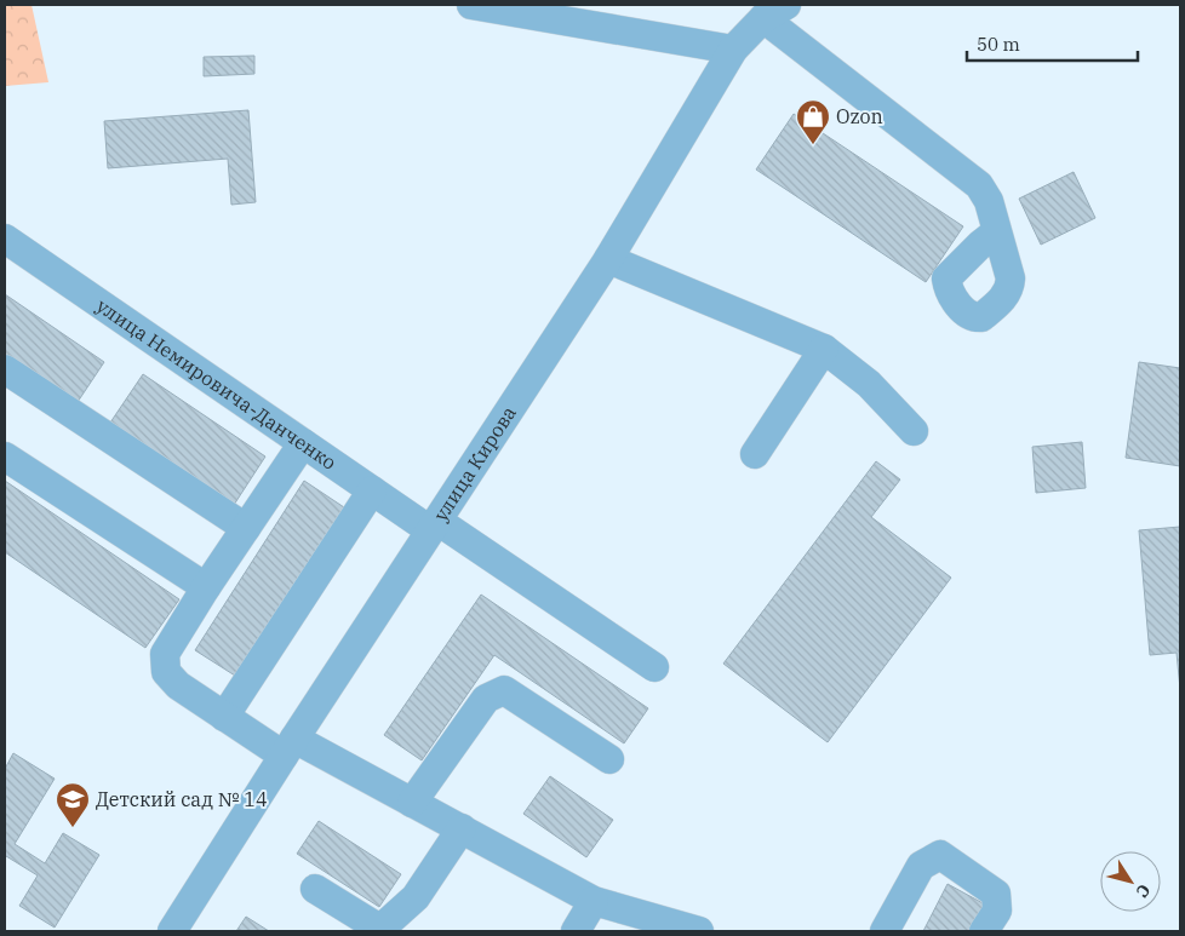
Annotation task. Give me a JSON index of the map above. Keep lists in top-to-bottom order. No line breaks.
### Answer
{"streets":{"street":["улица Немировича-Данченко","улица Кирова"]},"crossings":[["улица Немировича-Данченко","улица Кирова"]],"places":{"shop":["Ozon"],"school or university":["Детский сад № 14"]},"scale_bar":"50 m","north":"bottom right"}
